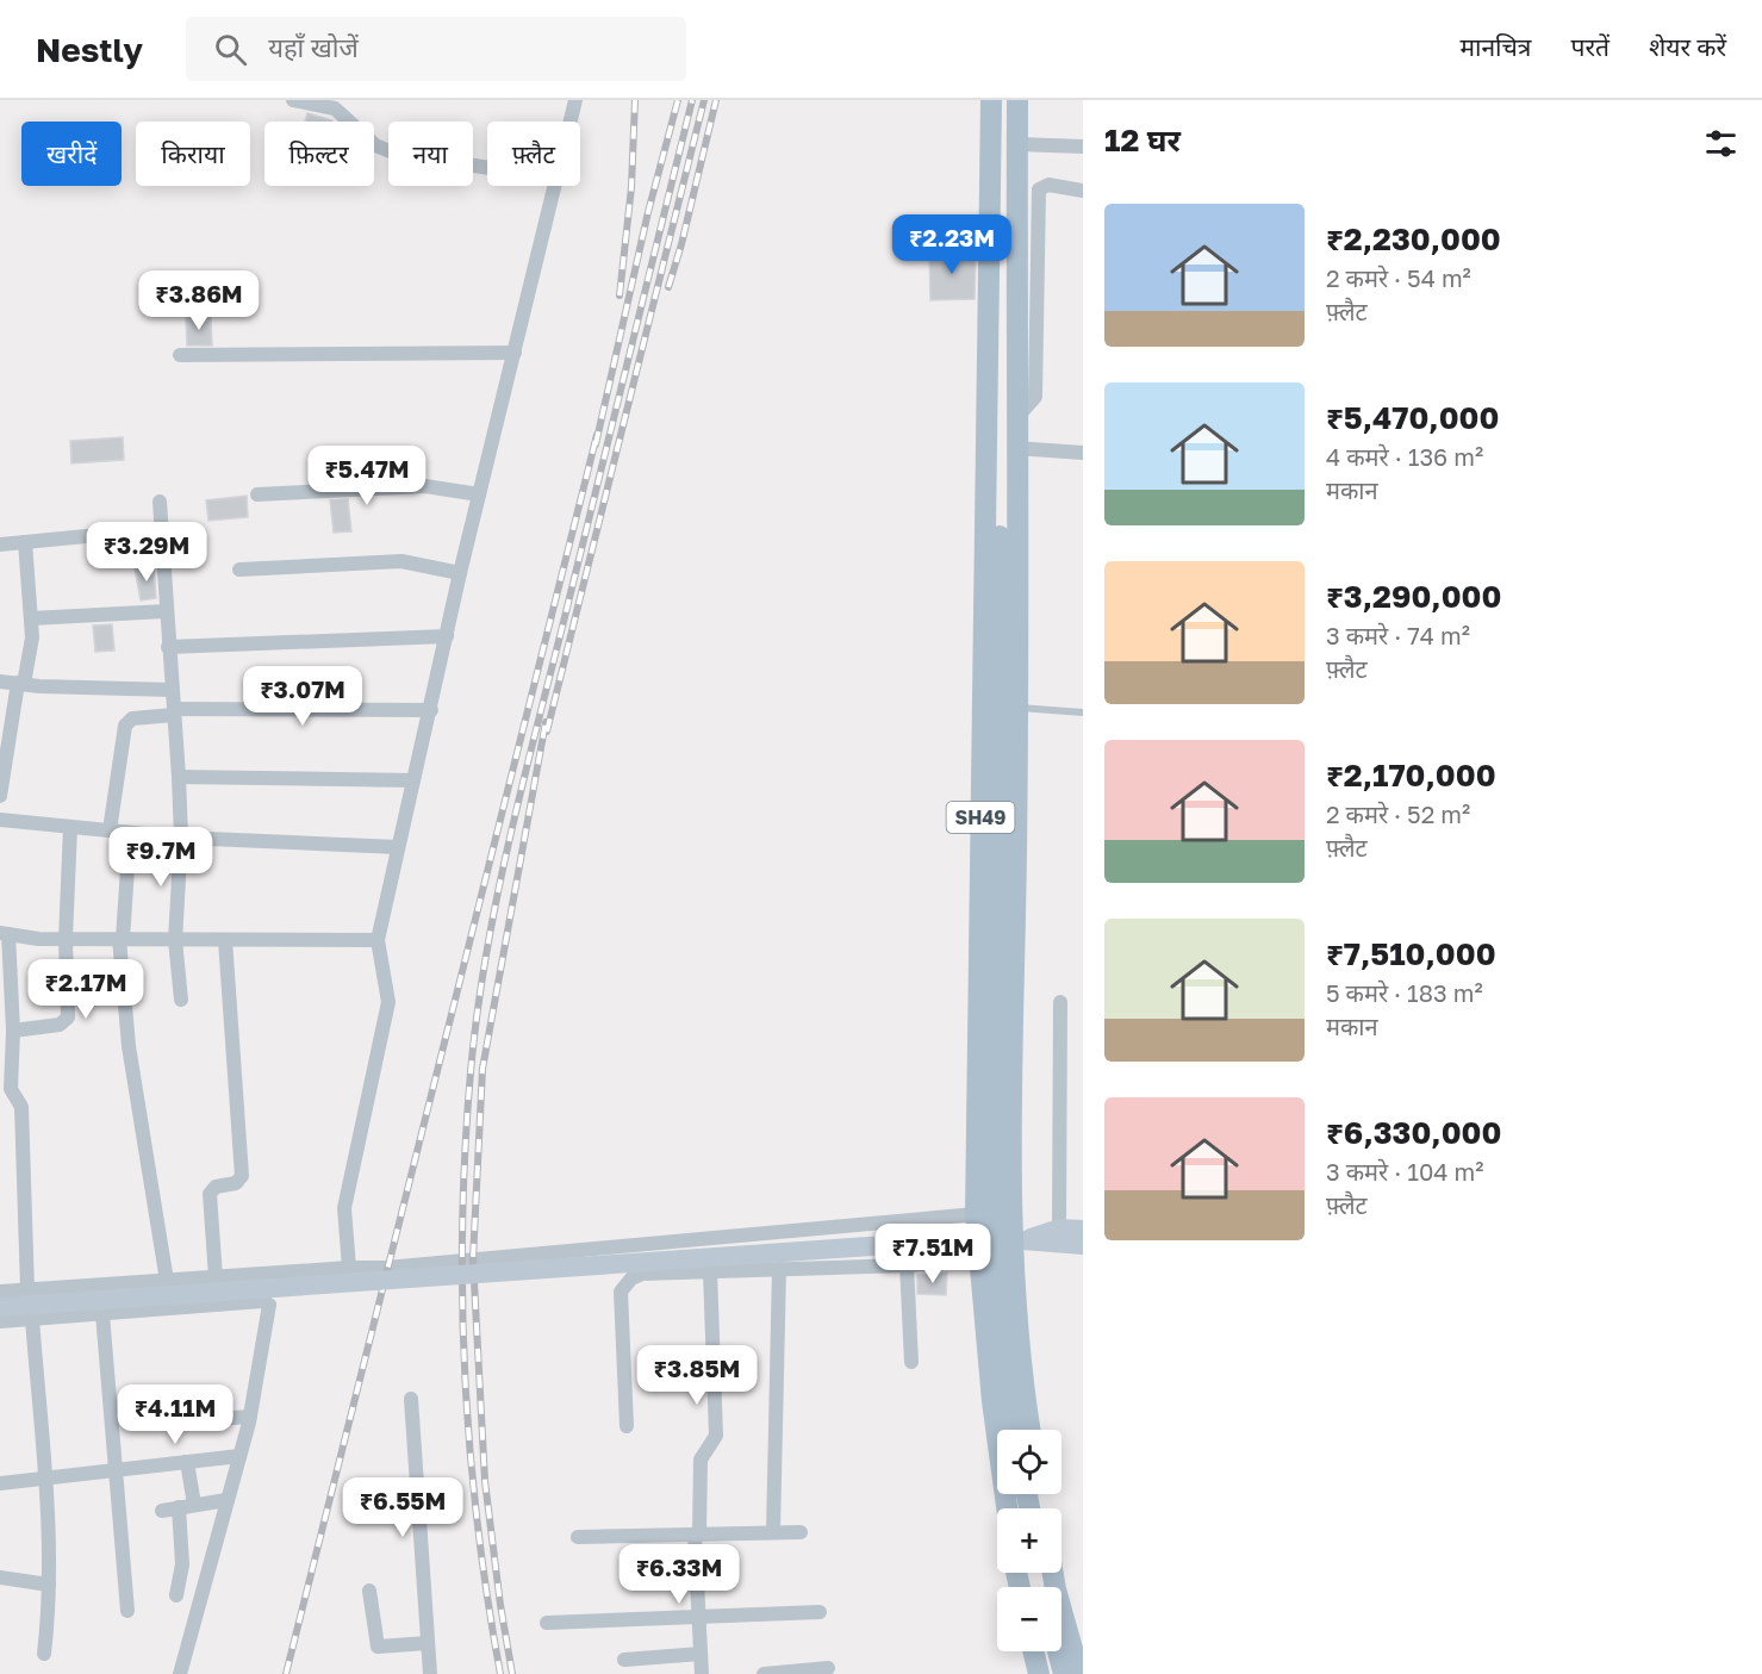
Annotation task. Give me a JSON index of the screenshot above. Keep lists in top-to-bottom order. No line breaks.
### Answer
{"streets":{"main road":["SH49"]},"page":{"header":"Nestly","search":"यहाँ खोजें","nav":["मानचित्र","परतें","शेयर करें"],"heading":"12 घर","chip":["खरीदें","किराया","फ़िल्टर","नया","फ़्लैट"],"list":[{"name":"₹2,230,000","note":"2 कमरे · 54 m² · फ़्लैट"},{"name":"₹5,470,000","note":"4 कमरे · 136 m² · मकान"},{"name":"₹3,290,000","note":"3 कमरे · 74 m² · फ़्लैट"},{"name":"₹2,170,000","note":"2 कमरे · 52 m² · फ़्लैट"},{"name":"₹7,510,000","note":"5 कमरे · 183 m² · मकान"},{"name":"₹6,330,000","note":"3 कमरे · 104 m² · फ़्लैट"}],"price":["₹2.23M","₹3.86M","₹5.47M","₹3.29M","₹3.07M","₹9.7M","₹2.17M","₹7.51M","₹3.85M","₹4.11M","₹6.55M","₹6.33M"],"map_buttons":["+","−"]}}
